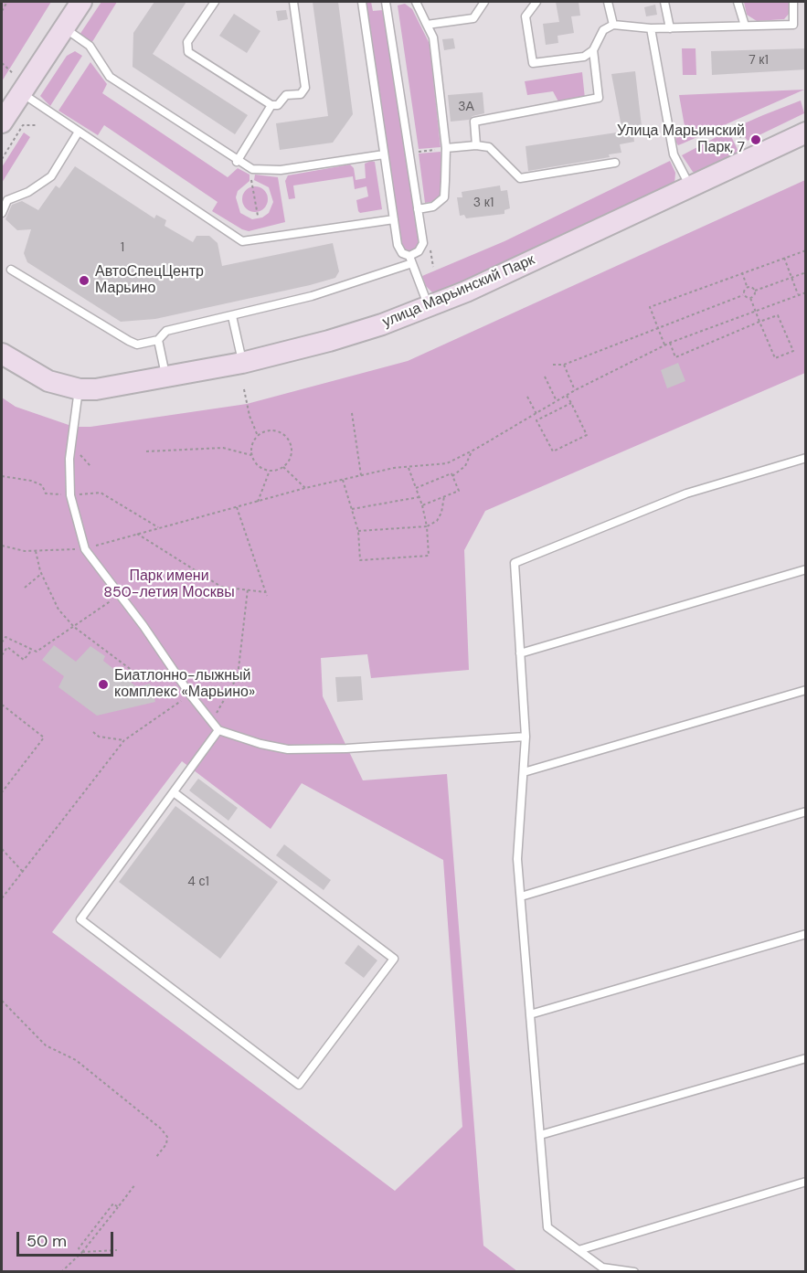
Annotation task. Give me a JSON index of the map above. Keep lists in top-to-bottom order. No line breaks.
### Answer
{"streets":{"main road":["улица Марьинский Парк"]},"parks":["Парк имени 850-летия Москвы"],"places":["Улица Марьинский Парк, 7","АвтоСпецЦентр Марьино","Биатлонно-лыжный комплекс «Марьино»"],"house_numbers":["7 к1","3А","3 к1","1","4 с1"],"scale_bar":"50 m"}
